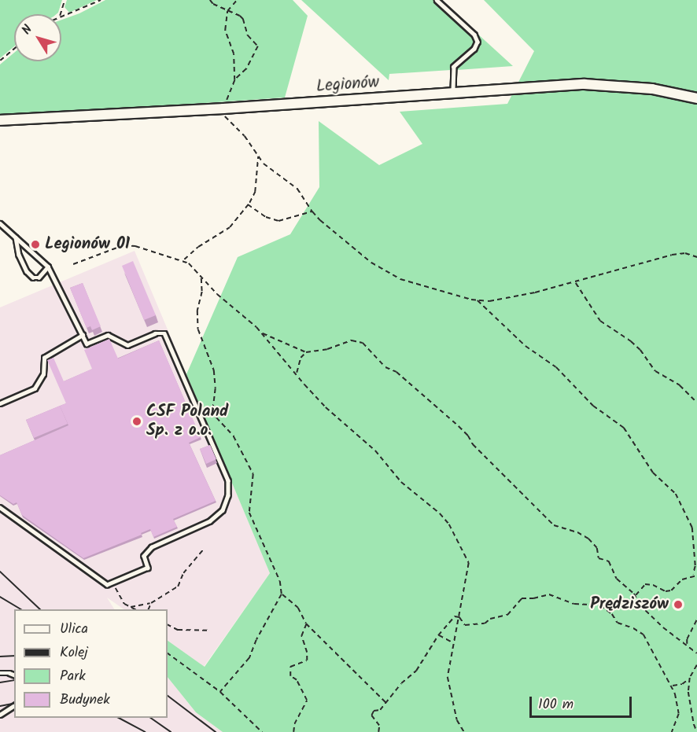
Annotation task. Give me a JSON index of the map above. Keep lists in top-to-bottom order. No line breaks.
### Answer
{"streets":{"street":["Legionów"]},"places":["Legionów 01","CSF Poland Sp. z o.o.","Prędziszów"],"legend":["Ulica","Kolej","Park","Budynek"],"scale_bar":"100 m","north":"top left"}
